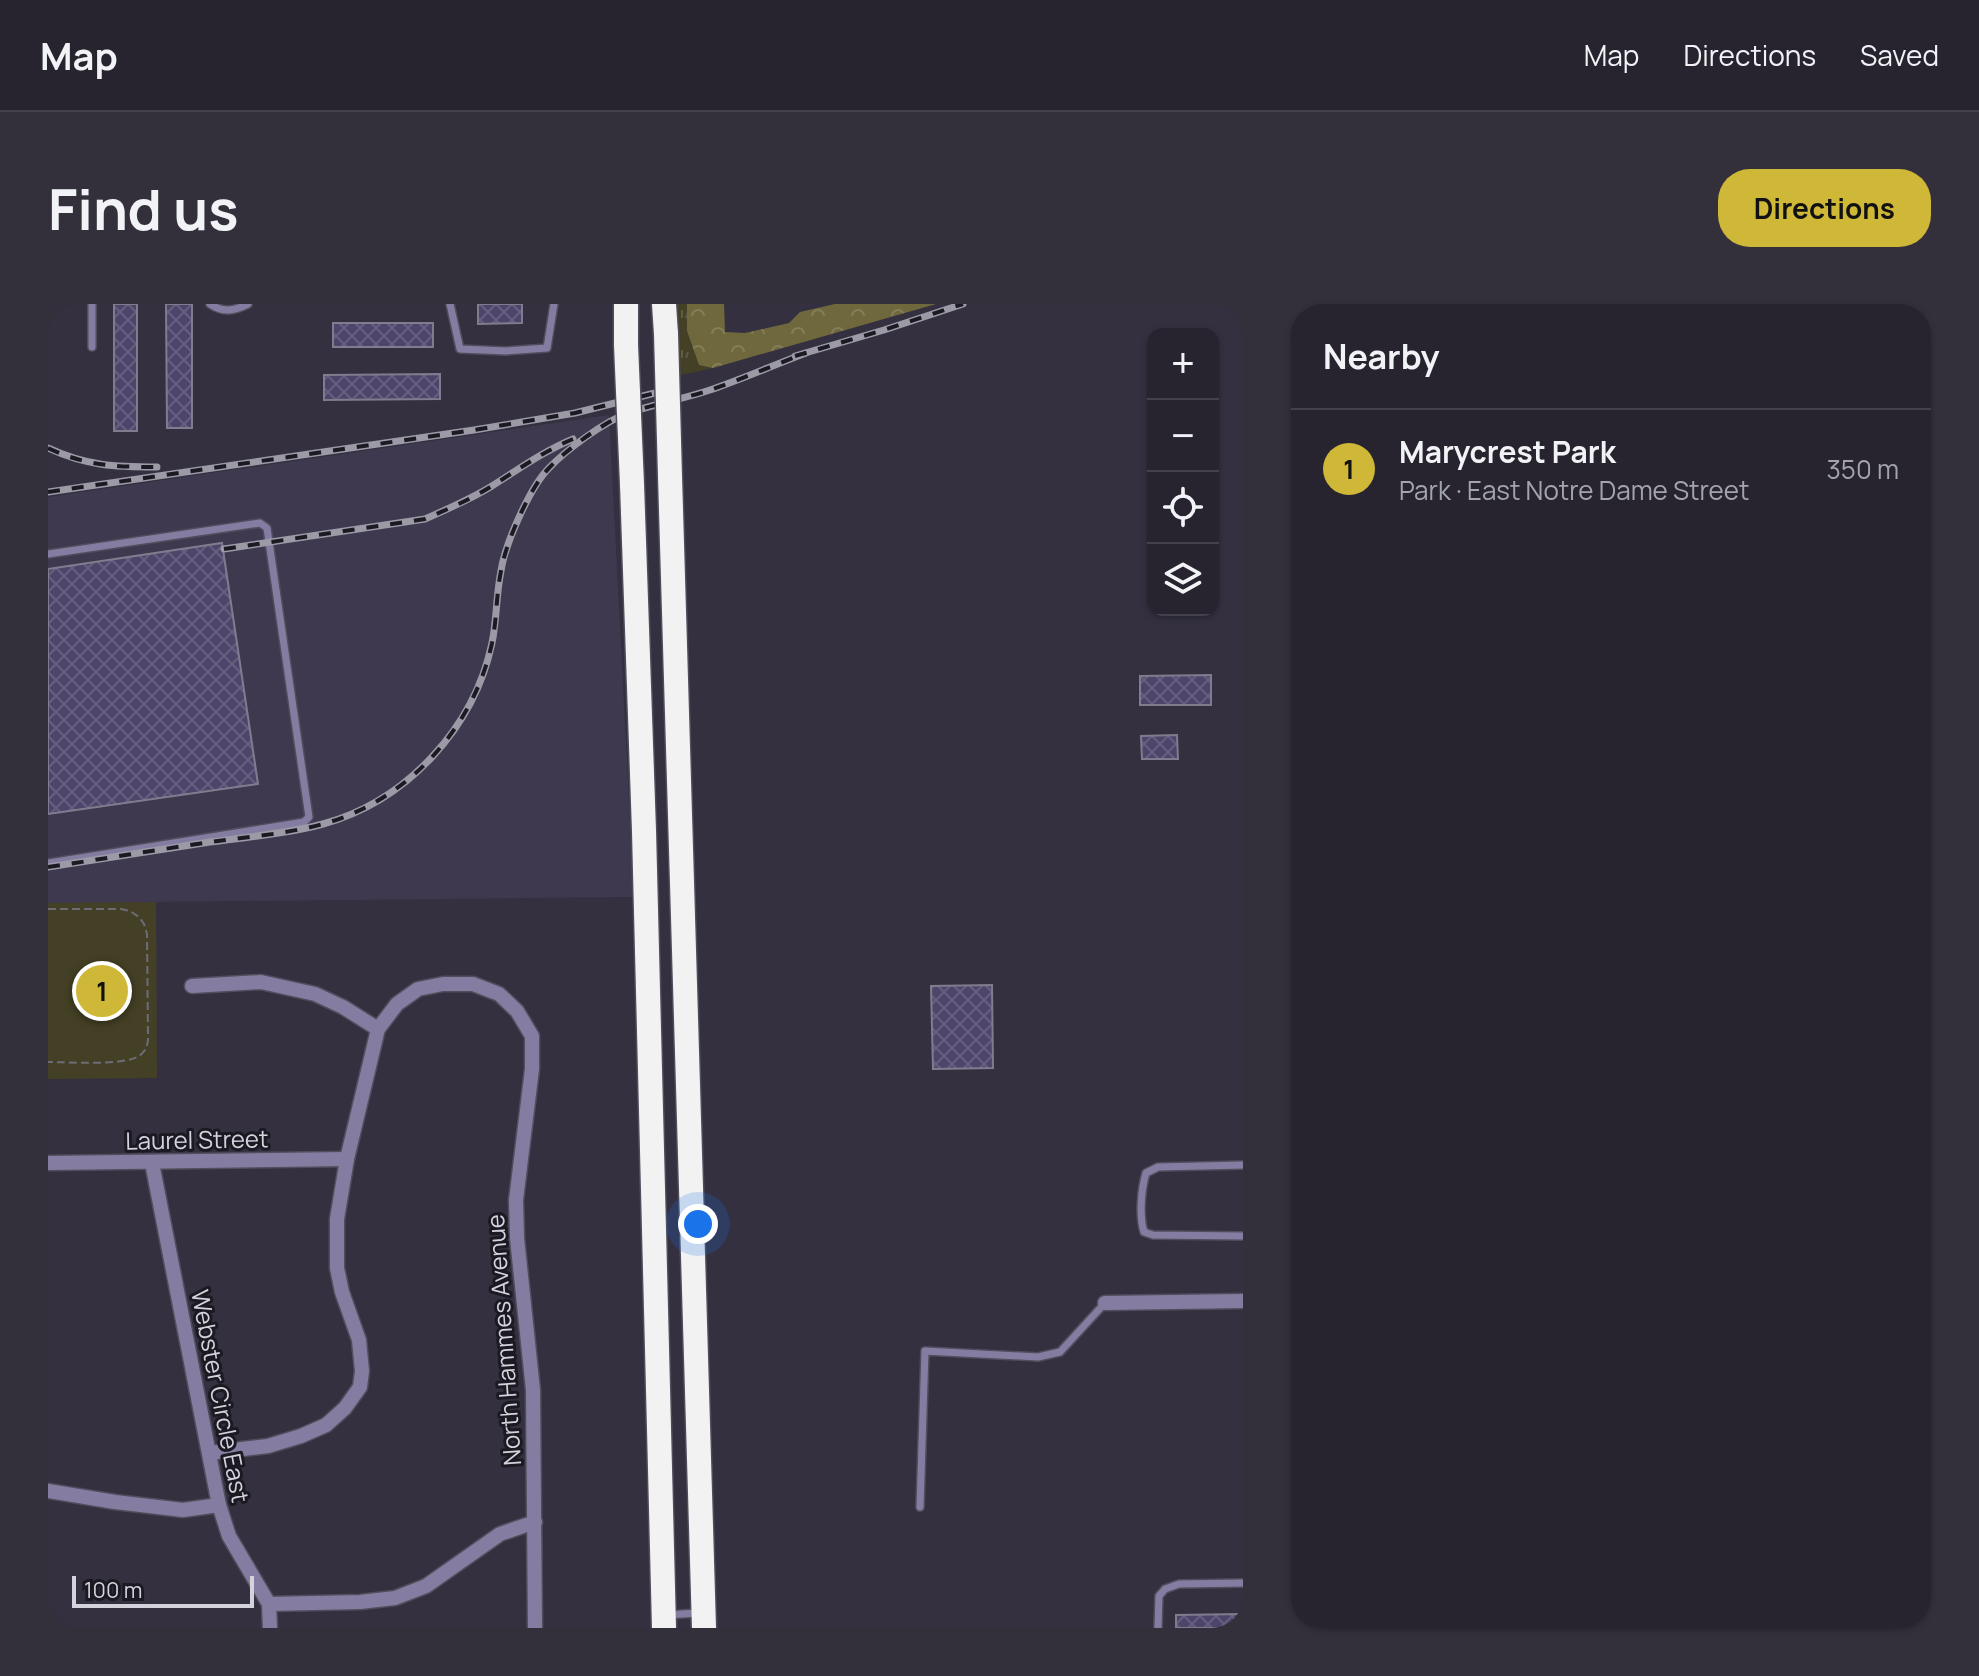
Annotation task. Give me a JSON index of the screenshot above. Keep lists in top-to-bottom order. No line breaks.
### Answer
{"streets":{"street":["Laurel Street","North Hammes Avenue","Webster Circle East"]},"crossings":[["Laurel Street","Webster Circle East"]],"scale_bar":"100 m","page":{"header":"Map","nav":["Map","Directions","Saved"],"buttons":"Directions","title":"Find us","heading":"Nearby","map_buttons":["+","−"],"list":[{"mark":"1","name":"Marycrest Park","note":"Park · East Notre Dame Street","value":"350 m"}],"pins":"1","scale":"100 m"}}
